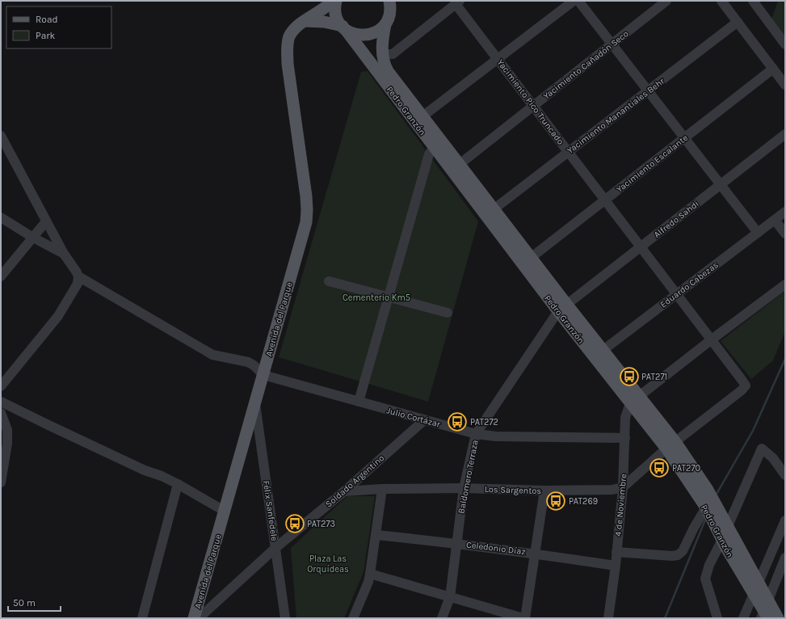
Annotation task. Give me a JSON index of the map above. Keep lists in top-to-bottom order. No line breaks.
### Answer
{"streets":{"main road":["Pedro Granzón","Avenida del Parque"],"street":["Yacimiento Cañadón Seco","Yacimiento Pico Truncado","Yacimiento Manantiales Behr","Yacimiento Escalante","Alfredo Sahdi","Eduardo Cabezas","Julio Cortázar","Baldomero Terraza","Soldado Argentino","Los Sargentos","4 de Noviembre","Félix Sanfedele","Celedonio Díaz"]},"crossings":[["Yacimiento Cañadón Seco","Yacimiento Pico Truncado"],["Yacimiento Cañadón Seco","Pedro Granzón"],["Yacimiento Pico Truncado","Pedro Granzón"],["Yacimiento Pico Truncado","Yacimiento Manantiales Behr"],["Yacimiento Pico Truncado","Yacimiento Escalante"],["Yacimiento Pico Truncado","Alfredo Sahdi"],["Yacimiento Pico Truncado","Eduardo Cabezas"],["Pedro Granzón","Yacimiento Manantiales Behr"],["Pedro Granzón","Yacimiento Escalante"],["Pedro Granzón","Alfredo Sahdi"],["Pedro Granzón","Eduardo Cabezas"],["Pedro Granzón","Baldomero Terraza"],["Pedro Granzón","4 de Noviembre"],["Alfredo Sahdi","Baldomero Terraza"],["Avenida del Parque","Julio Cortázar"],["Avenida del Parque","Félix Sanfedele"],["Julio Cortázar","Baldomero Terraza"],["Julio Cortázar","Soldado Argentino"],["Julio Cortázar","4 de Noviembre"],["Baldomero Terraza","Los Sargentos"],["Baldomero Terraza","Celedonio Díaz"],["Soldado Argentino","Los Sargentos"],["Soldado Argentino","Félix Sanfedele"],["Los Sargentos","4 de Noviembre"],["4 de Noviembre","Celedonio Díaz"]],"parks":["Cementerio Km5","Plaza Las Orquídeas"],"places":{"bus stop":["PAT271","PAT272","PAT270","PAT269","PAT273"]},"legend":["Road","Park"],"scale_bar":"50 m"}
